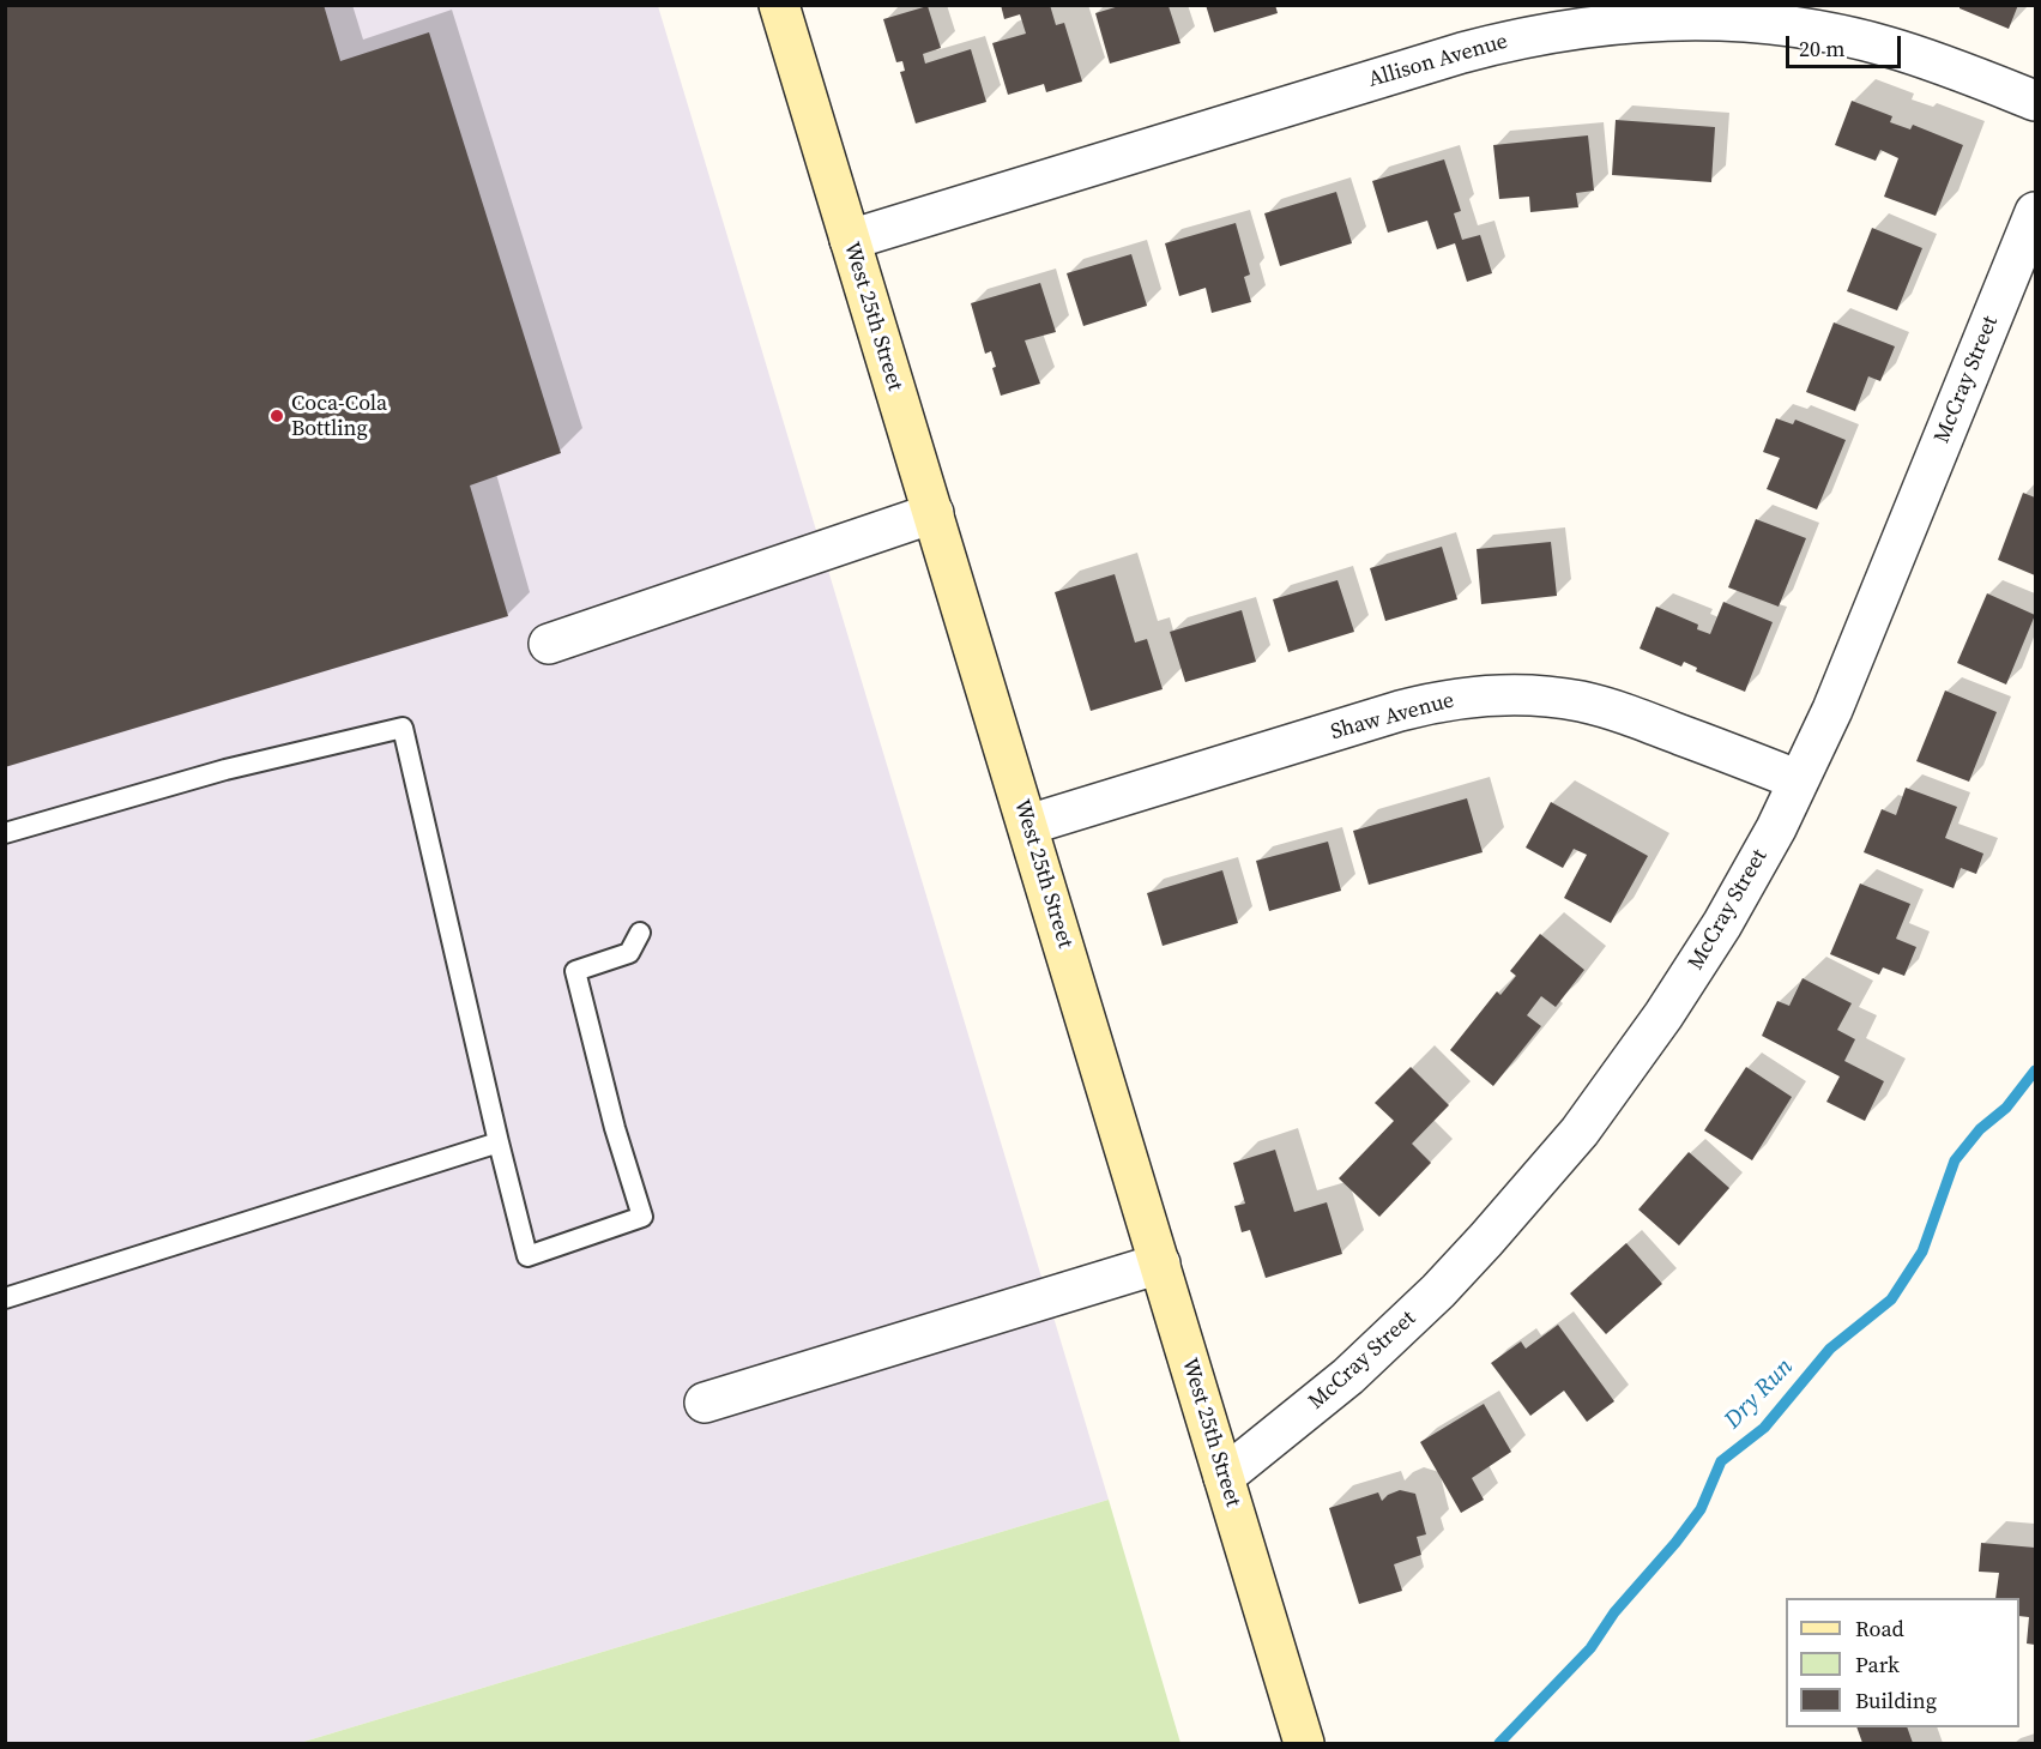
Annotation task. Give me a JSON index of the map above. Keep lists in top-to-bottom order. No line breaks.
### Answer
{"streets":{"main road":["West 25th Street"],"street":["Allison Avenue","McCray Street","Shaw Avenue"]},"crossings":[["Allison Avenue","West 25th Street"],["West 25th Street","McCray Street"],["West 25th Street","Shaw Avenue"],["McCray Street","Shaw Avenue"]],"water":["Dry Run"],"places":["Coca-Cola Bottling"],"legend":["Road","Park","Building"],"scale_bar":"20 m"}
